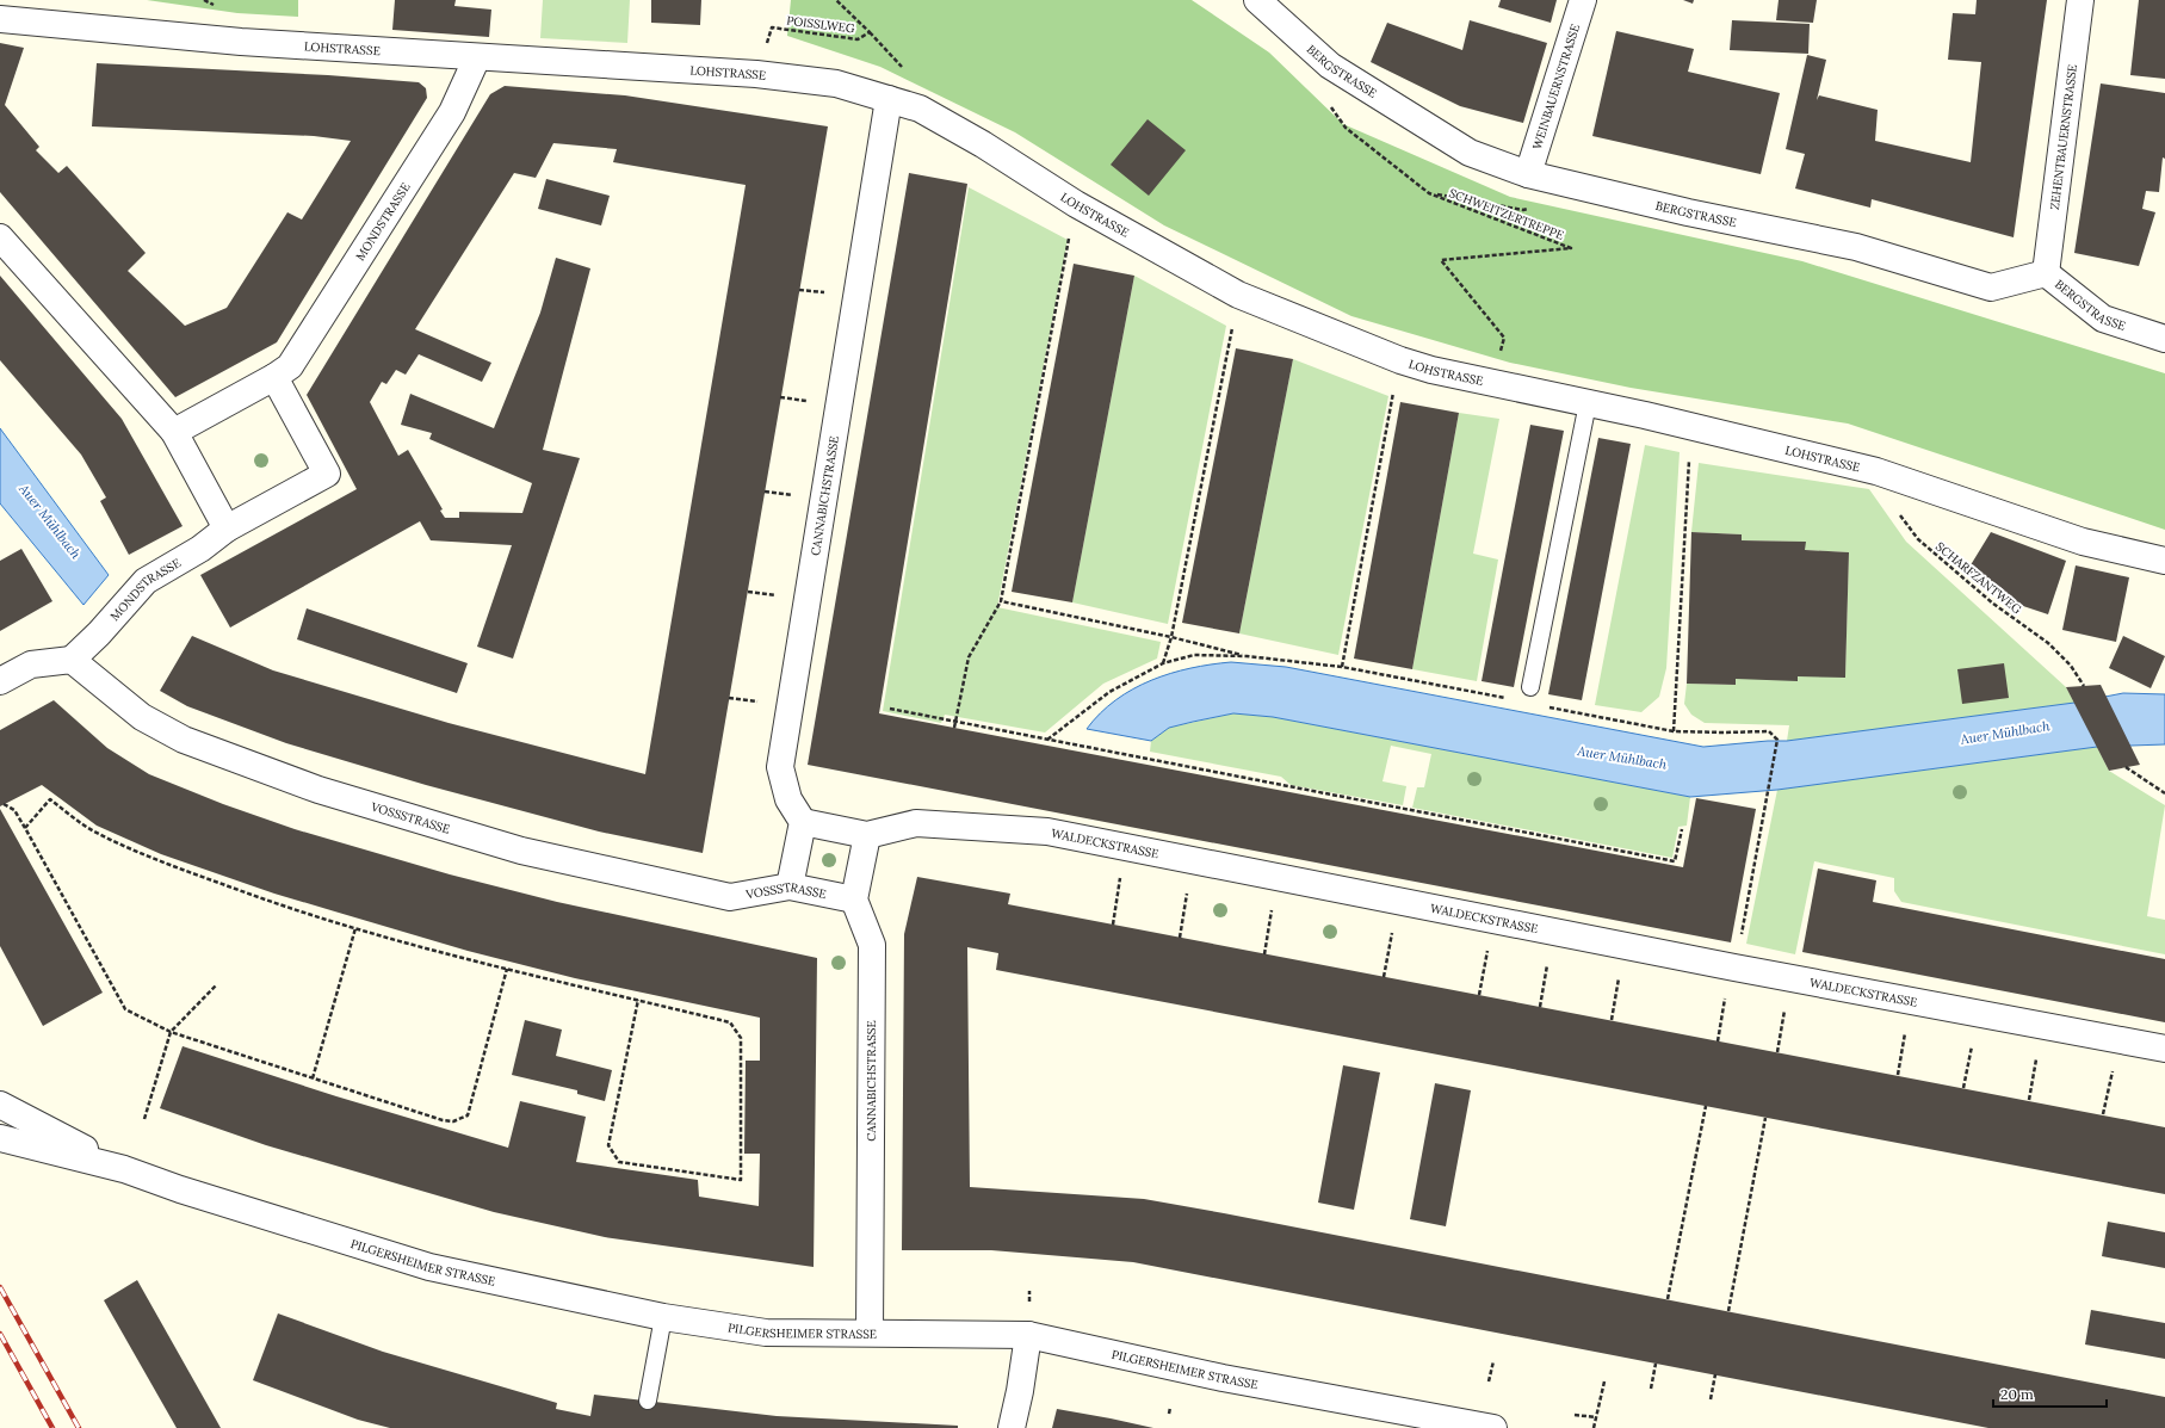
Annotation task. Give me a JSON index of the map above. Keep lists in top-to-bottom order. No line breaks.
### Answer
{"streets":{"street":["LOHSTRASSE","BERGSTRASSE","WEINBAUERNSTRASSE","ZEHENTBAUERNSTRASSE","MONDSTRASSE","CANNABICHSTRASSE","VOSSSTRASSE","WALDECKSTRASSE","PILGERSHEIMER STRASSE"],"path":["POISSLWEG","SCHWEITZERTREPPE","SCHARFZANTWEG"]},"crossings":[["POISSLWEG","LOHSTRASSE"],["LOHSTRASSE","MONDSTRASSE"],["LOHSTRASSE","CANNABICHSTRASSE"],["LOHSTRASSE","SCHARFZANTWEG"],["BERGSTRASSE","WEINBAUERNSTRASSE"],["BERGSTRASSE","ZEHENTBAUERNSTRASSE"],["MONDSTRASSE","VOSSSTRASSE"],["CANNABICHSTRASSE","VOSSSTRASSE"],["CANNABICHSTRASSE","WALDECKSTRASSE"],["CANNABICHSTRASSE","PILGERSHEIMER STRASSE"]],"water":["Auer Mühlbach"],"scale_bar":"20 m"}
